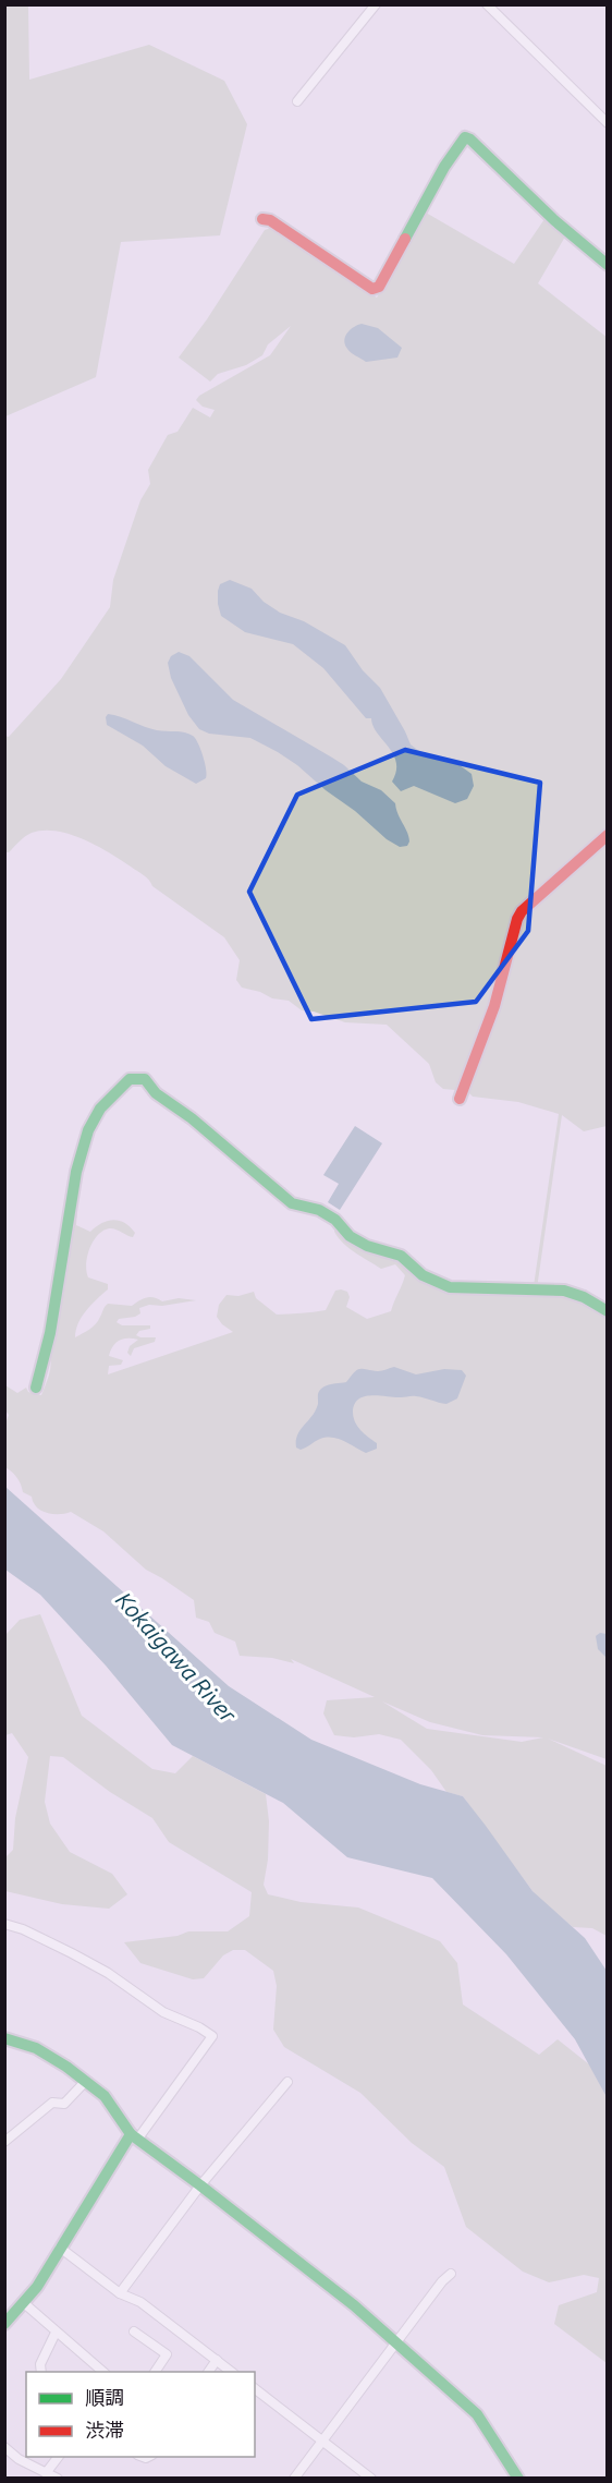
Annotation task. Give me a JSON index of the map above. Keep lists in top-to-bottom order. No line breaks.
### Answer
{"water":["Kokaigawa River"],"legend":["順調","渋滞"]}
